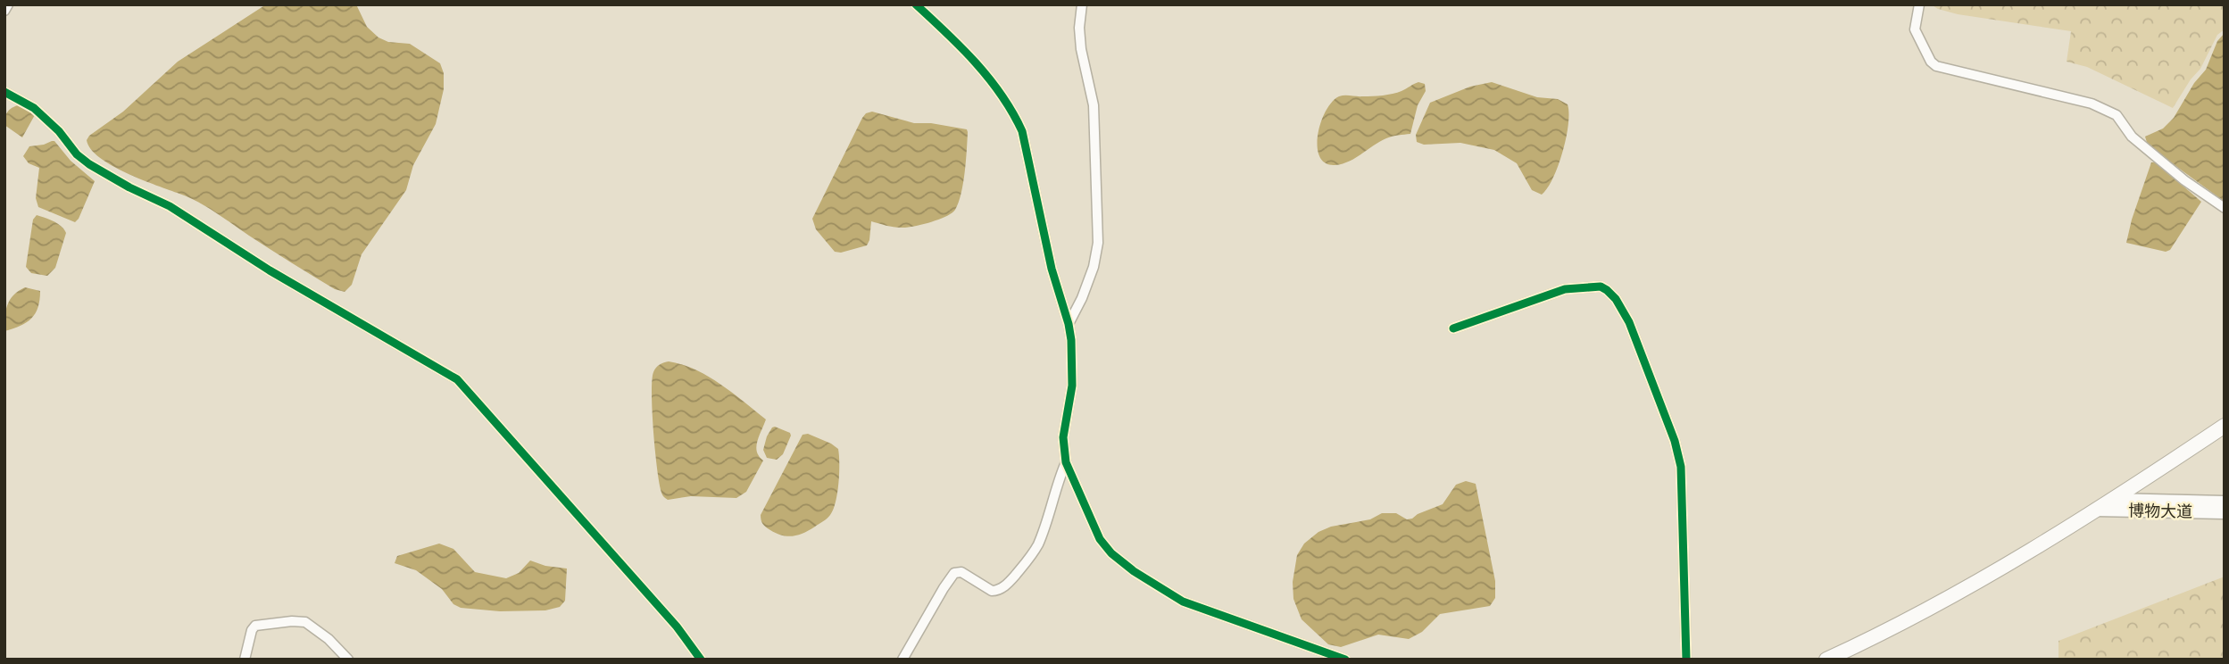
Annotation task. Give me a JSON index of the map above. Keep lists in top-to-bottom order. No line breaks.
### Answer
{"streets":{"main road":["博物大道"]}}
